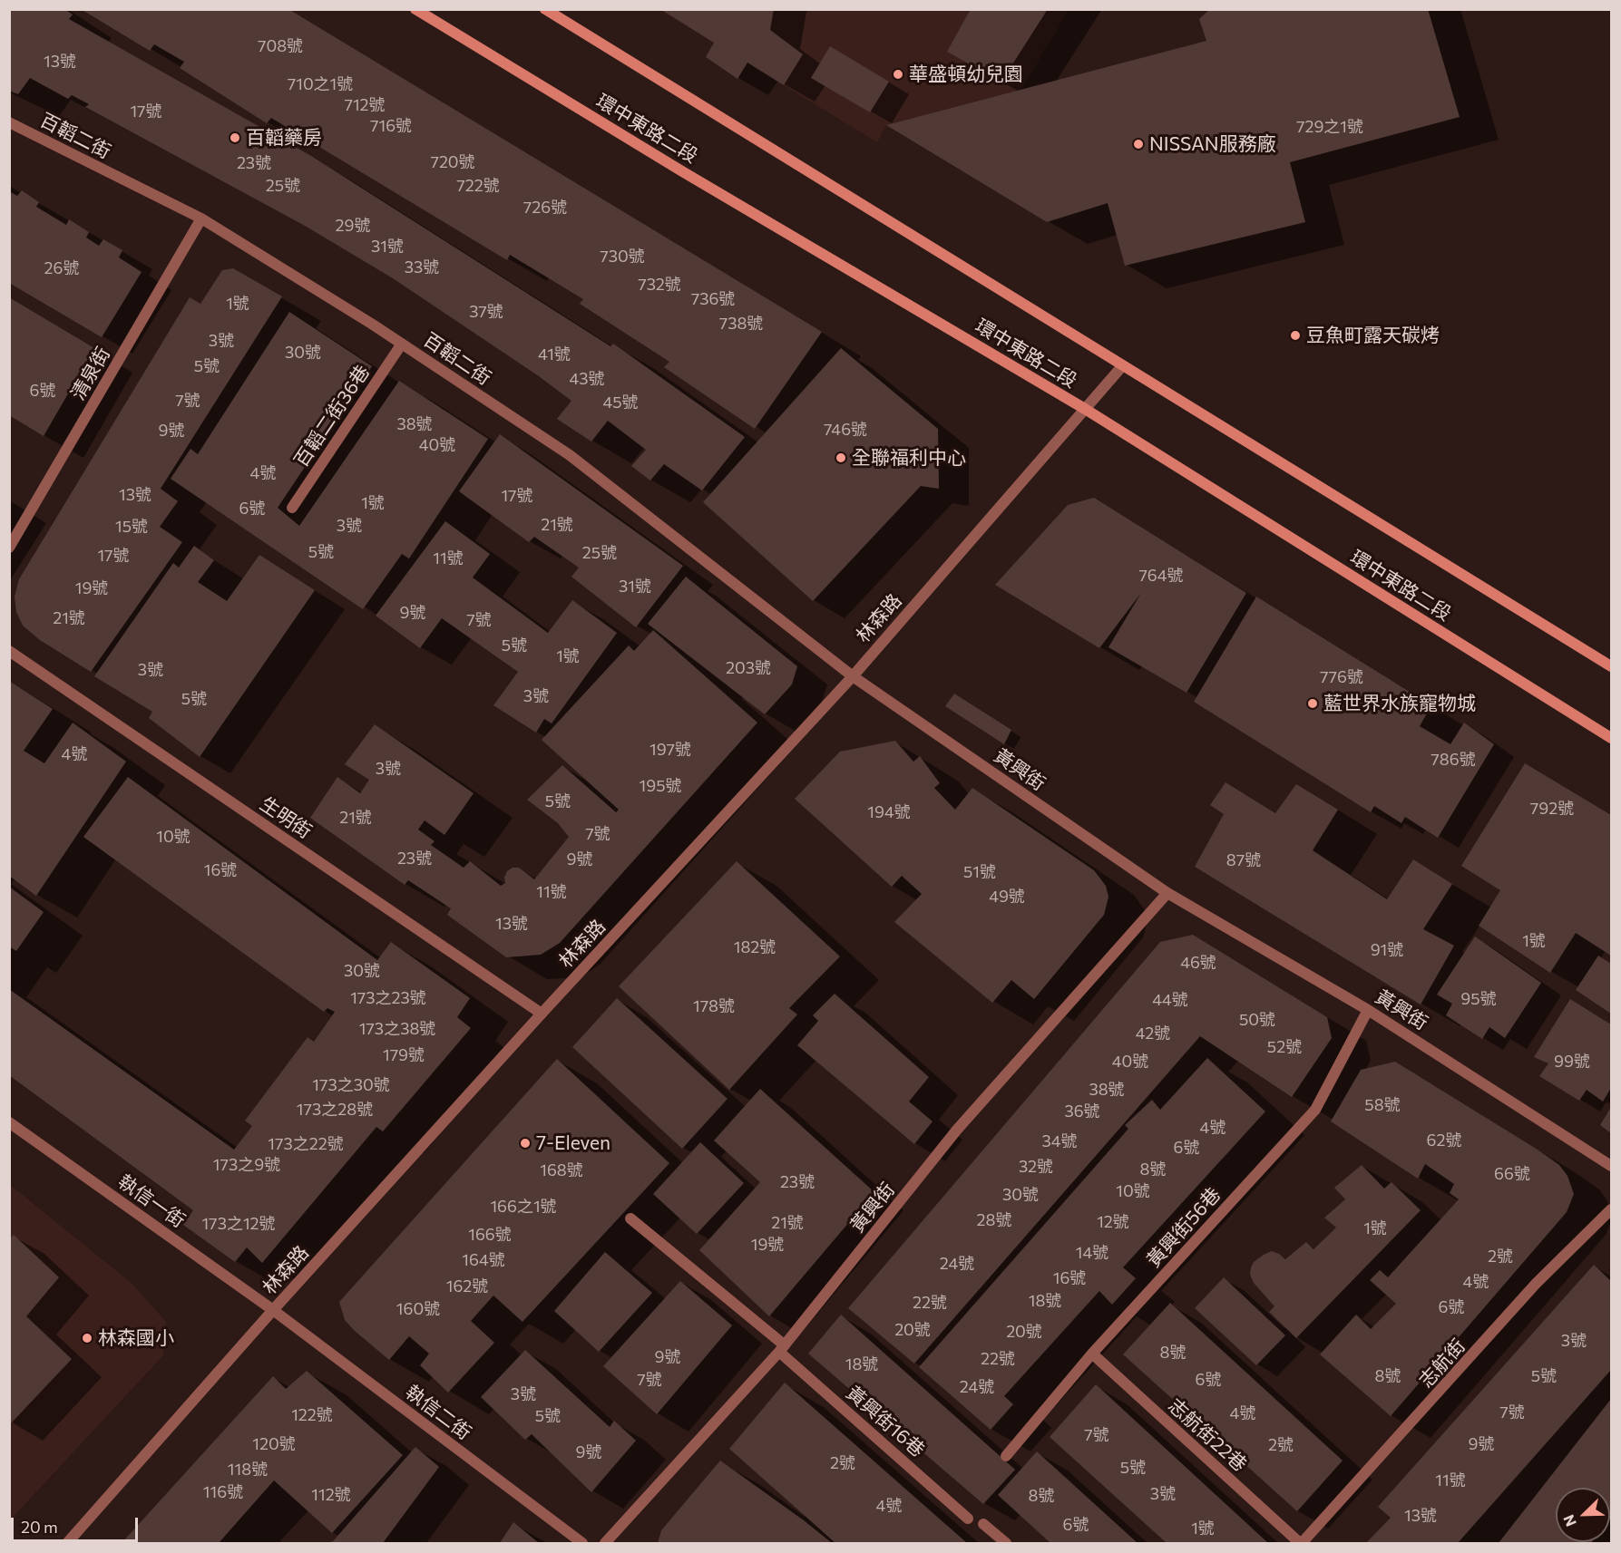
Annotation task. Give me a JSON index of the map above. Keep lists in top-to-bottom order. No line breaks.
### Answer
{"streets":{"main road":["環中東路二段"],"street":["百韜二街","清泉街","百韜二街36巷","林森路","黃興街","生明街","執信一街","黃興街56巷","志航街","執信二街","黃興街16巷","志航街22巷"]},"crossings":[["環中東路二段","林森路"],["百韜二街","清泉街"],["百韜二街","百韜二街36巷"],["百韜二街","林森路"],["百韜二街","黃興街"],["林森路","黃興街"],["林森路","生明街"],["林森路","執信一街"],["林森路","執信二街"],["黃興街","黃興街56巷"],["黃興街","黃興街16巷"],["執信一街","執信二街"],["黃興街56巷","志航街22巷"],["志航街","志航街22巷"]],"places":["華盛頓幼兒園","百韜藥房","NISSAN服務廠","豆魚町露天碳烤","全聯福利中心","藍世界水族寵物城","7-Eleven","林森國小"],"house_numbers":["708號","13號","710之1號","712號","17號","716號","729之1號","720號","23號","25號","722號","726號","29號","31號","730號","33號","26號","732號","736號","1號","37號","738號","3號","30號","41號","5號","43號","6號","7號","45號","38號","746號","9號","40號","4號","13號","17號","1號","6號","21號","3號","15號","5號","25號","17號","11號","764號","31號","19號","9號","21號","7號","5號","1號","203號","3號","776號","3號","5號","197號","4號","786號","3號","195號","5號","792號","194號","21號","7號","10號","23號","9號","87號","16號","51號","11號","49號","13號","1號","182號","91號","46號","30號","173之23號","95號","44號","178號","50號","173之38號","42號","52號","179號","40號","99號","173之30號","38號","58號","173之28號","36號","4號","62號","34號","173之22號","6號","173之9號","32號","8號","168號","66號","23號","10號","30號","166之1號","28號","12號","21號","173之12號","1號","166號","19號","14號","2號","164號","24號","16號","4號","162號","18號","22號","6號","160號","20號","20號","3號","8號","9號","22號","18號","8號","5號","7號","6號","24號","3號","7號","4號","122號","5號","7號","120號","9號","2號","9號","2號","5號","118號","11號","116號","3號","112號","8號","4號","13號","6號","1號"],"scale_bar":"20 m","north":"bottom left"}
